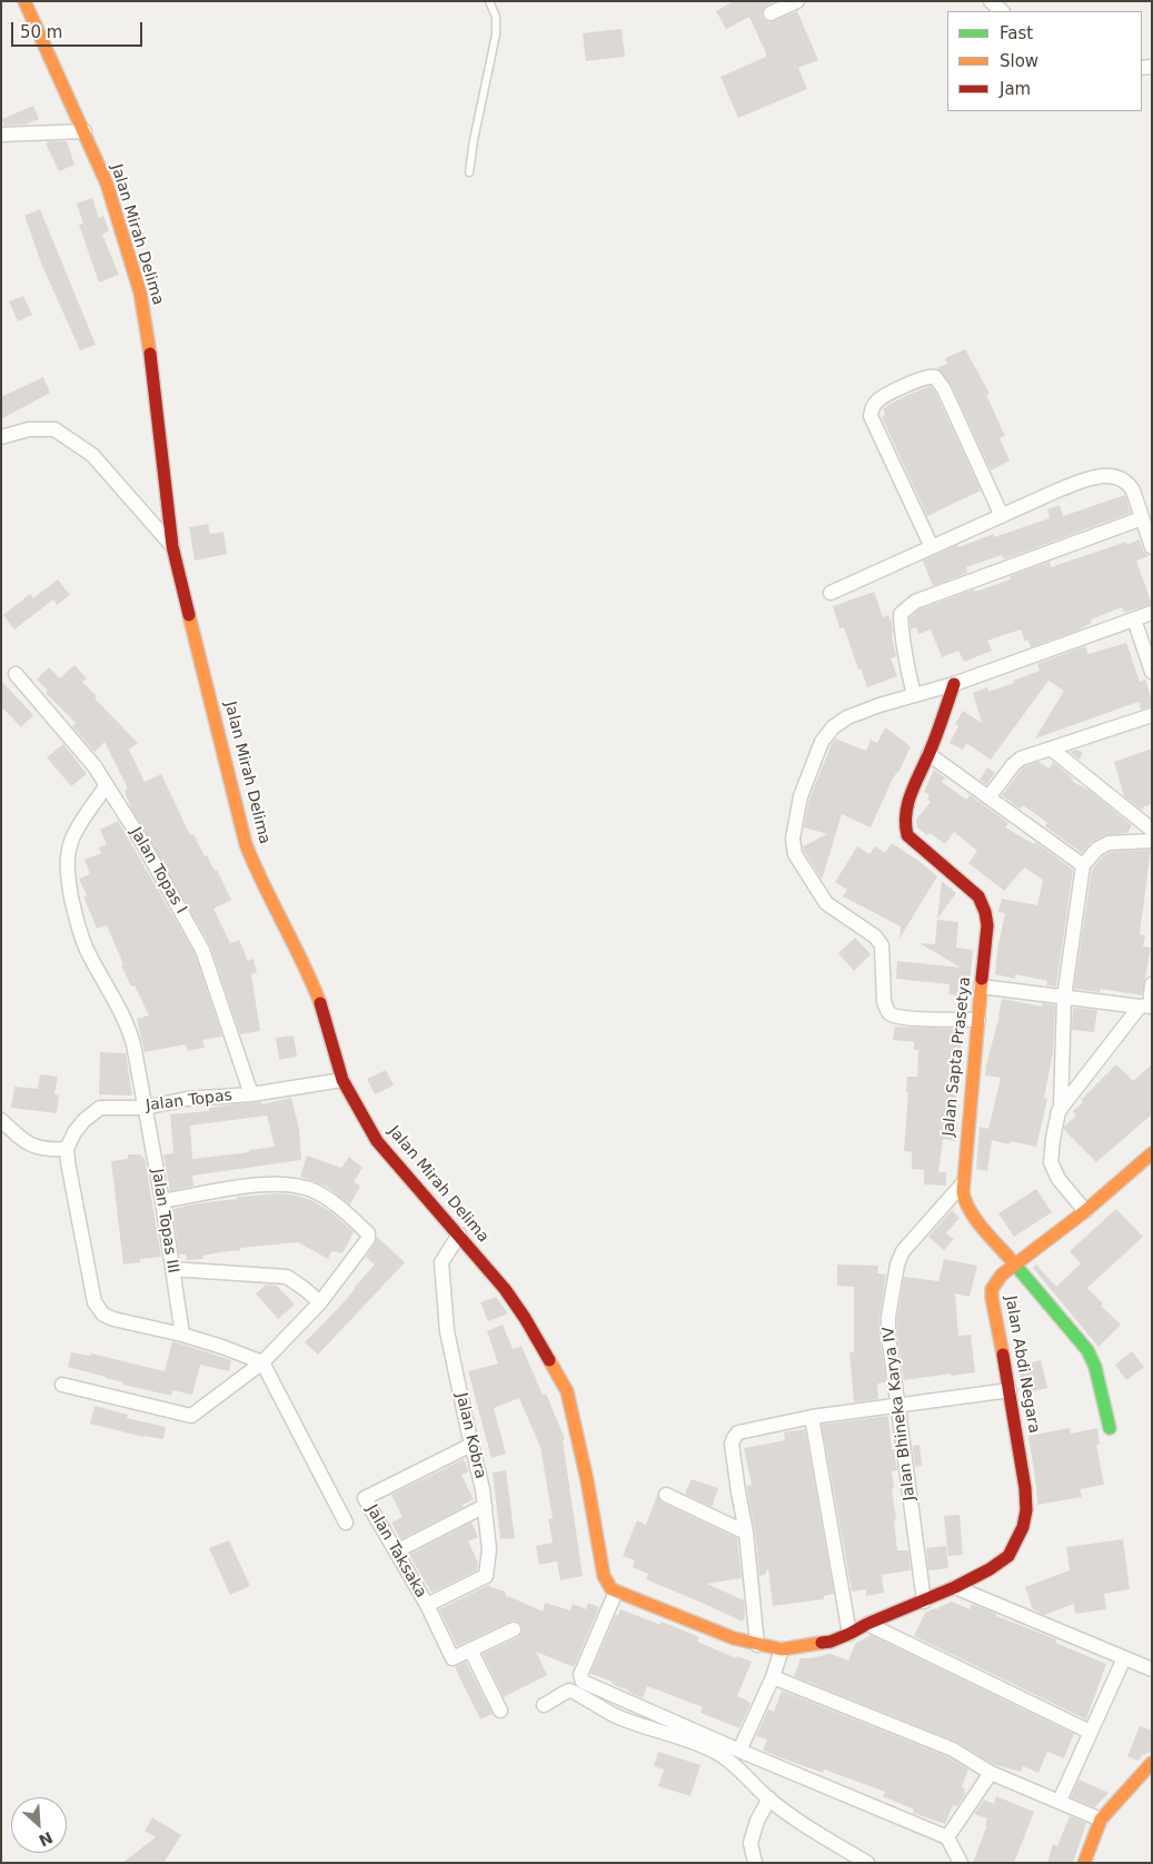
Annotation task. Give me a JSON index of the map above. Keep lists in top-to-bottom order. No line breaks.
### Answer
{"streets":{"street":["Jalan Mirah Delima","Jalan Topas I","Jalan Sapta Prasetya","Jalan Topas","Jalan Topas III","Jalan Abdi Negara","Jalan Bhineka Karya IV","Jalan Kobra","Jalan Taksaka"]},"crossings":[["Jalan Mirah Delima","Jalan Topas"],["Jalan Mirah Delima","Jalan Abdi Negara"],["Jalan Mirah Delima","Jalan Kobra"],["Jalan Topas I","Jalan Topas"],["Jalan Topas I","Jalan Topas III"],["Jalan Sapta Prasetya","Jalan Abdi Negara"],["Jalan Sapta Prasetya","Jalan Bhineka Karya IV"],["Jalan Topas","Jalan Topas III"],["Jalan Abdi Negara","Jalan Bhineka Karya IV"],["Jalan Kobra","Jalan Taksaka"]],"legend":["Fast","Slow","Jam"],"scale_bar":"50 m","north":"bottom right"}
